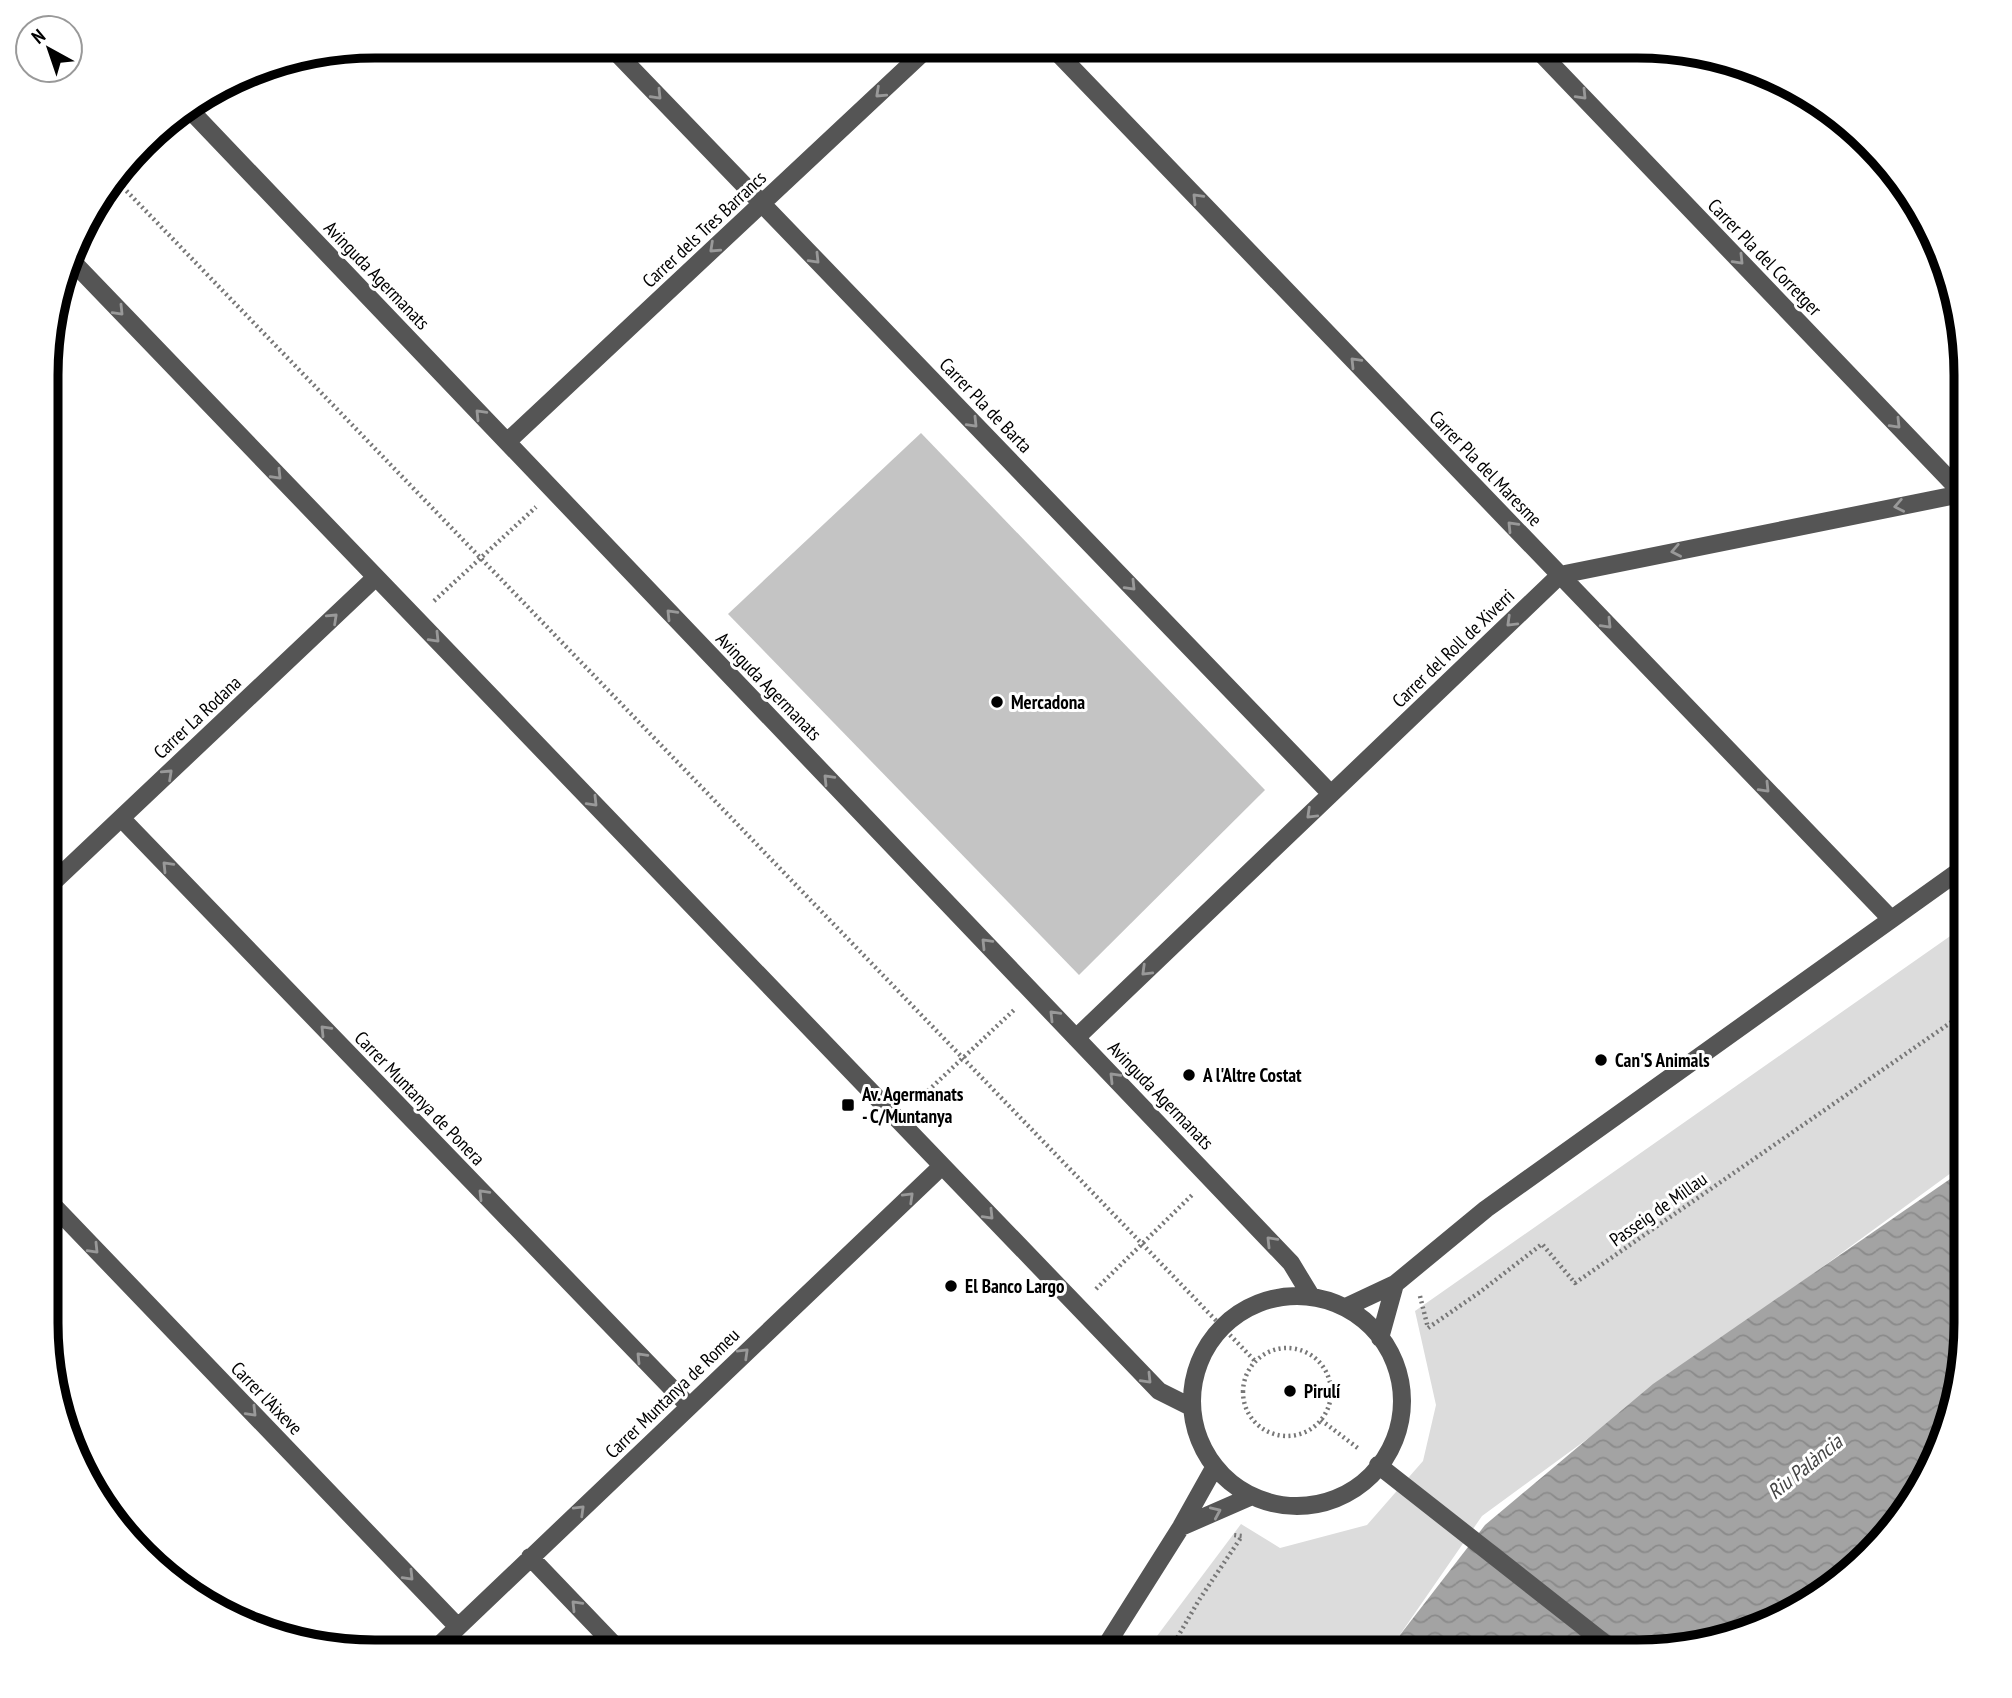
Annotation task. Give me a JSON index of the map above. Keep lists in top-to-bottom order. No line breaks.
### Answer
{"streets":{"street":["Carrer dels Tres Barrancs","Carrer Pla del Corretger","Avinguda Agermanats","Carrer Pla de Barta","Carrer Pla del Maresme","Carrer del Roll de Xiverri","Carrer La Rodana","Carrer Muntanya de Ponera","Carrer Muntanya de Romeu","Carrer l'Aixeve"],"path":["Passeig de Millau"]},"crossings":[["Carrer dels Tres Barrancs","Avinguda Agermanats"],["Carrer dels Tres Barrancs","Carrer Pla de Barta"],["Avinguda Agermanats","Carrer del Roll de Xiverri"],["Carrer Pla de Barta","Carrer del Roll de Xiverri"],["Carrer Pla del Maresme","Carrer del Roll de Xiverri"],["Carrer La Rodana","Carrer Muntanya de Ponera"],["Carrer Muntanya de Ponera","Carrer Muntanya de Romeu"],["Carrer Muntanya de Romeu","Carrer l'Aixeve"]],"one_way":["Carrer dels Tres Barrancs","Carrer Pla del Corretger","Avinguda Agermanats","Carrer Pla de Barta","Carrer del Roll de Xiverri","Carrer La Rodana","Carrer Muntanya de Ponera","Carrer Muntanya de Romeu","Carrer l'Aixeve"],"water":["Riu Palància"],"places":{"other":["Mercadona","Can'S Animals","A l'Altre Costat","El Banco Largo","Pirulí"],"transit":["Av. Agermanats - C/Muntanya"]},"north":"top left"}
